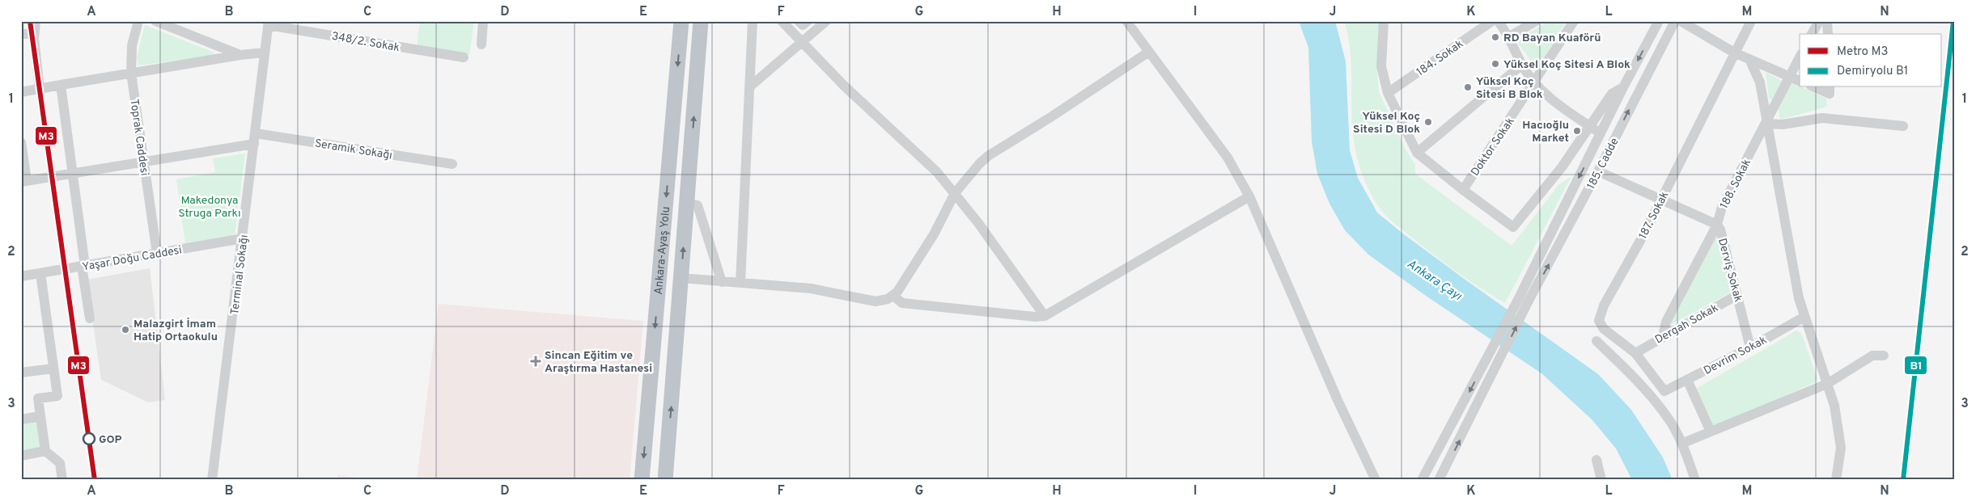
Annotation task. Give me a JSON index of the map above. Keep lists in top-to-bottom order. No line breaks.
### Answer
{"streets":{"highway":["Ankara-Ayaş Yolu"],"street":["348/2. Sokak","184. Sokak","Toprak Caddesi","Doktor Sokak","Seramik Sokağı","185. Cadde","188. Sokak","187. Sokak","Yaşar Doğu Caddesi","Derviş Sokak","Terminal Sokağı","Dergah Sokak","Devrim Sokak"]},"crossings":[["348/2. Sokak","Terminal Sokağı"],["Toprak Caddesi","Seramik Sokağı"],["Toprak Caddesi","Yaşar Doğu Caddesi"],["Seramik Sokağı","Terminal Sokağı"],["185. Cadde","Derviş Sokak"],["188. Sokak","Derviş Sokak"],["188. Sokak","Dergah Sokak"],["187. Sokak","Derviş Sokak"],["187. Sokak","Dergah Sokak"],["187. Sokak","Devrim Sokak"],["Yaşar Doğu Caddesi","Terminal Sokağı"],["Derviş Sokak","Dergah Sokak"],["Derviş Sokak","Devrim Sokak"]],"water":["Ankara Çayı"],"parks":["Makedonya Struga Parkı"],"places":{"other":["RD Bayan Kuaförü","Yüksel Koç Sitesi A Blok","Yüksel Koç Sitesi B Blok","Yüksel Koç Sitesi D Blok","Hacıoğlu Market","Malazgirt İmam Hatip Ortaokulu","GOP"],"health":["Sincan Eğitim ve Araştırma Hastanesi"]},"lines":["metro line M3","rail line B1"],"legend":["Metro M3","Demiryolu B1"],"grid":{"columns":["A","B","C","D","E","F","G","H","I","J","K","L","M","N"],"rows":["1","2","3"]}}
